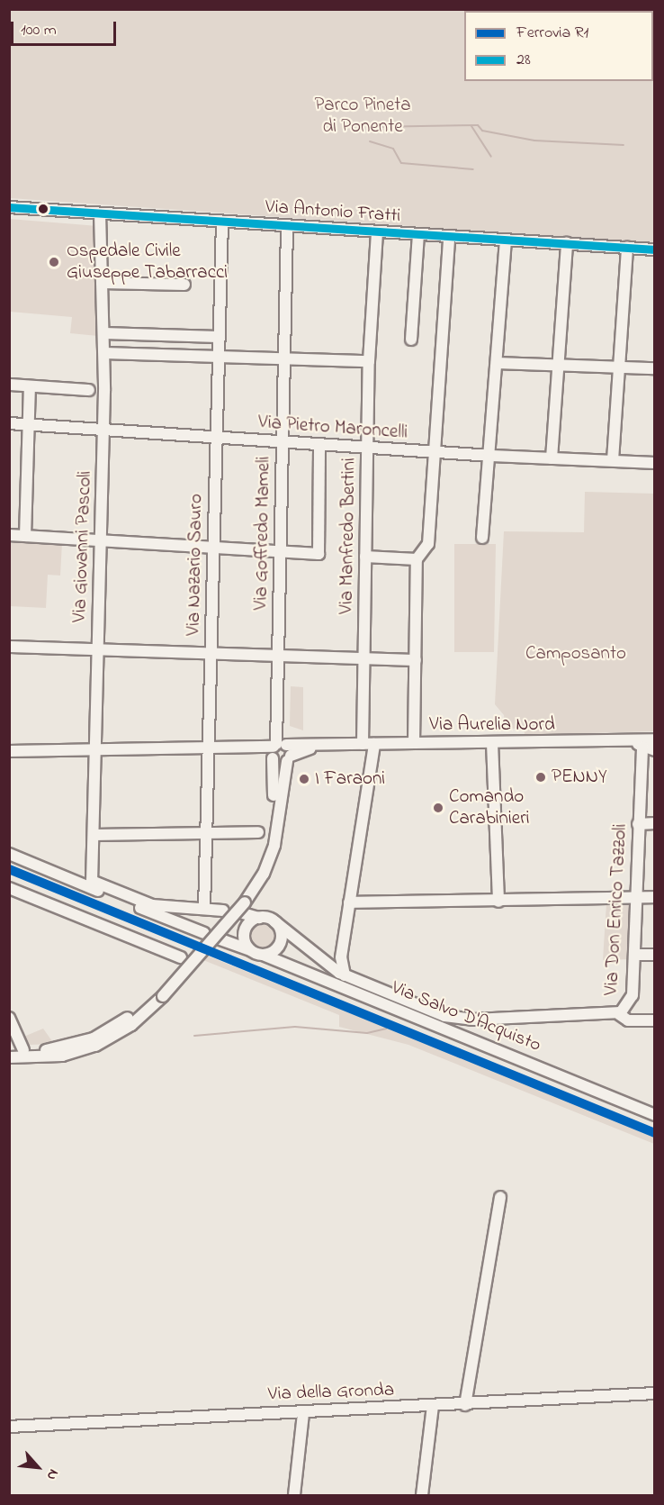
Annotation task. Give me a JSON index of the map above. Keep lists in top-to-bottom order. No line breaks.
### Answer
{"streets":{"street":["Via Antonio Fratti","Via Pietro Maroncelli","Via Goffredo Mameli","Via Manfredo Bertini","Via Giovanni Pascoli","Via Nazario Sauro","Via Aurelia Nord","Via Don Enrico Tazzoli","Via Salvo D'Acquisto","Via della Gronda"]},"crossings":[["Via Antonio Fratti","Via Goffredo Mameli"],["Via Antonio Fratti","Via Manfredo Bertini"],["Via Antonio Fratti","Via Giovanni Pascoli"],["Via Antonio Fratti","Via Nazario Sauro"],["Via Pietro Maroncelli","Via Goffredo Mameli"],["Via Pietro Maroncelli","Via Manfredo Bertini"],["Via Pietro Maroncelli","Via Giovanni Pascoli"],["Via Pietro Maroncelli","Via Nazario Sauro"],["Via Goffredo Mameli","Via Aurelia Nord"],["Via Manfredo Bertini","Via Aurelia Nord"],["Via Manfredo Bertini","Via Don Enrico Tazzoli"],["Via Giovanni Pascoli","Via Nazario Sauro"],["Via Giovanni Pascoli","Via Aurelia Nord"],["Via Nazario Sauro","Via Aurelia Nord"],["Via Don Enrico Tazzoli","Via Salvo D'Acquisto"]],"parks":["Parco Pineta di Ponente","Camposanto"],"places":["Ospedale Civile Giuseppe Tabarracci","PENNY","I Faraoni","Comando Carabinieri"],"lines":["transit line 28","rail line R1"],"legend":["Ferrovia R1","28"],"scale_bar":"100 m","north":"bottom right"}
